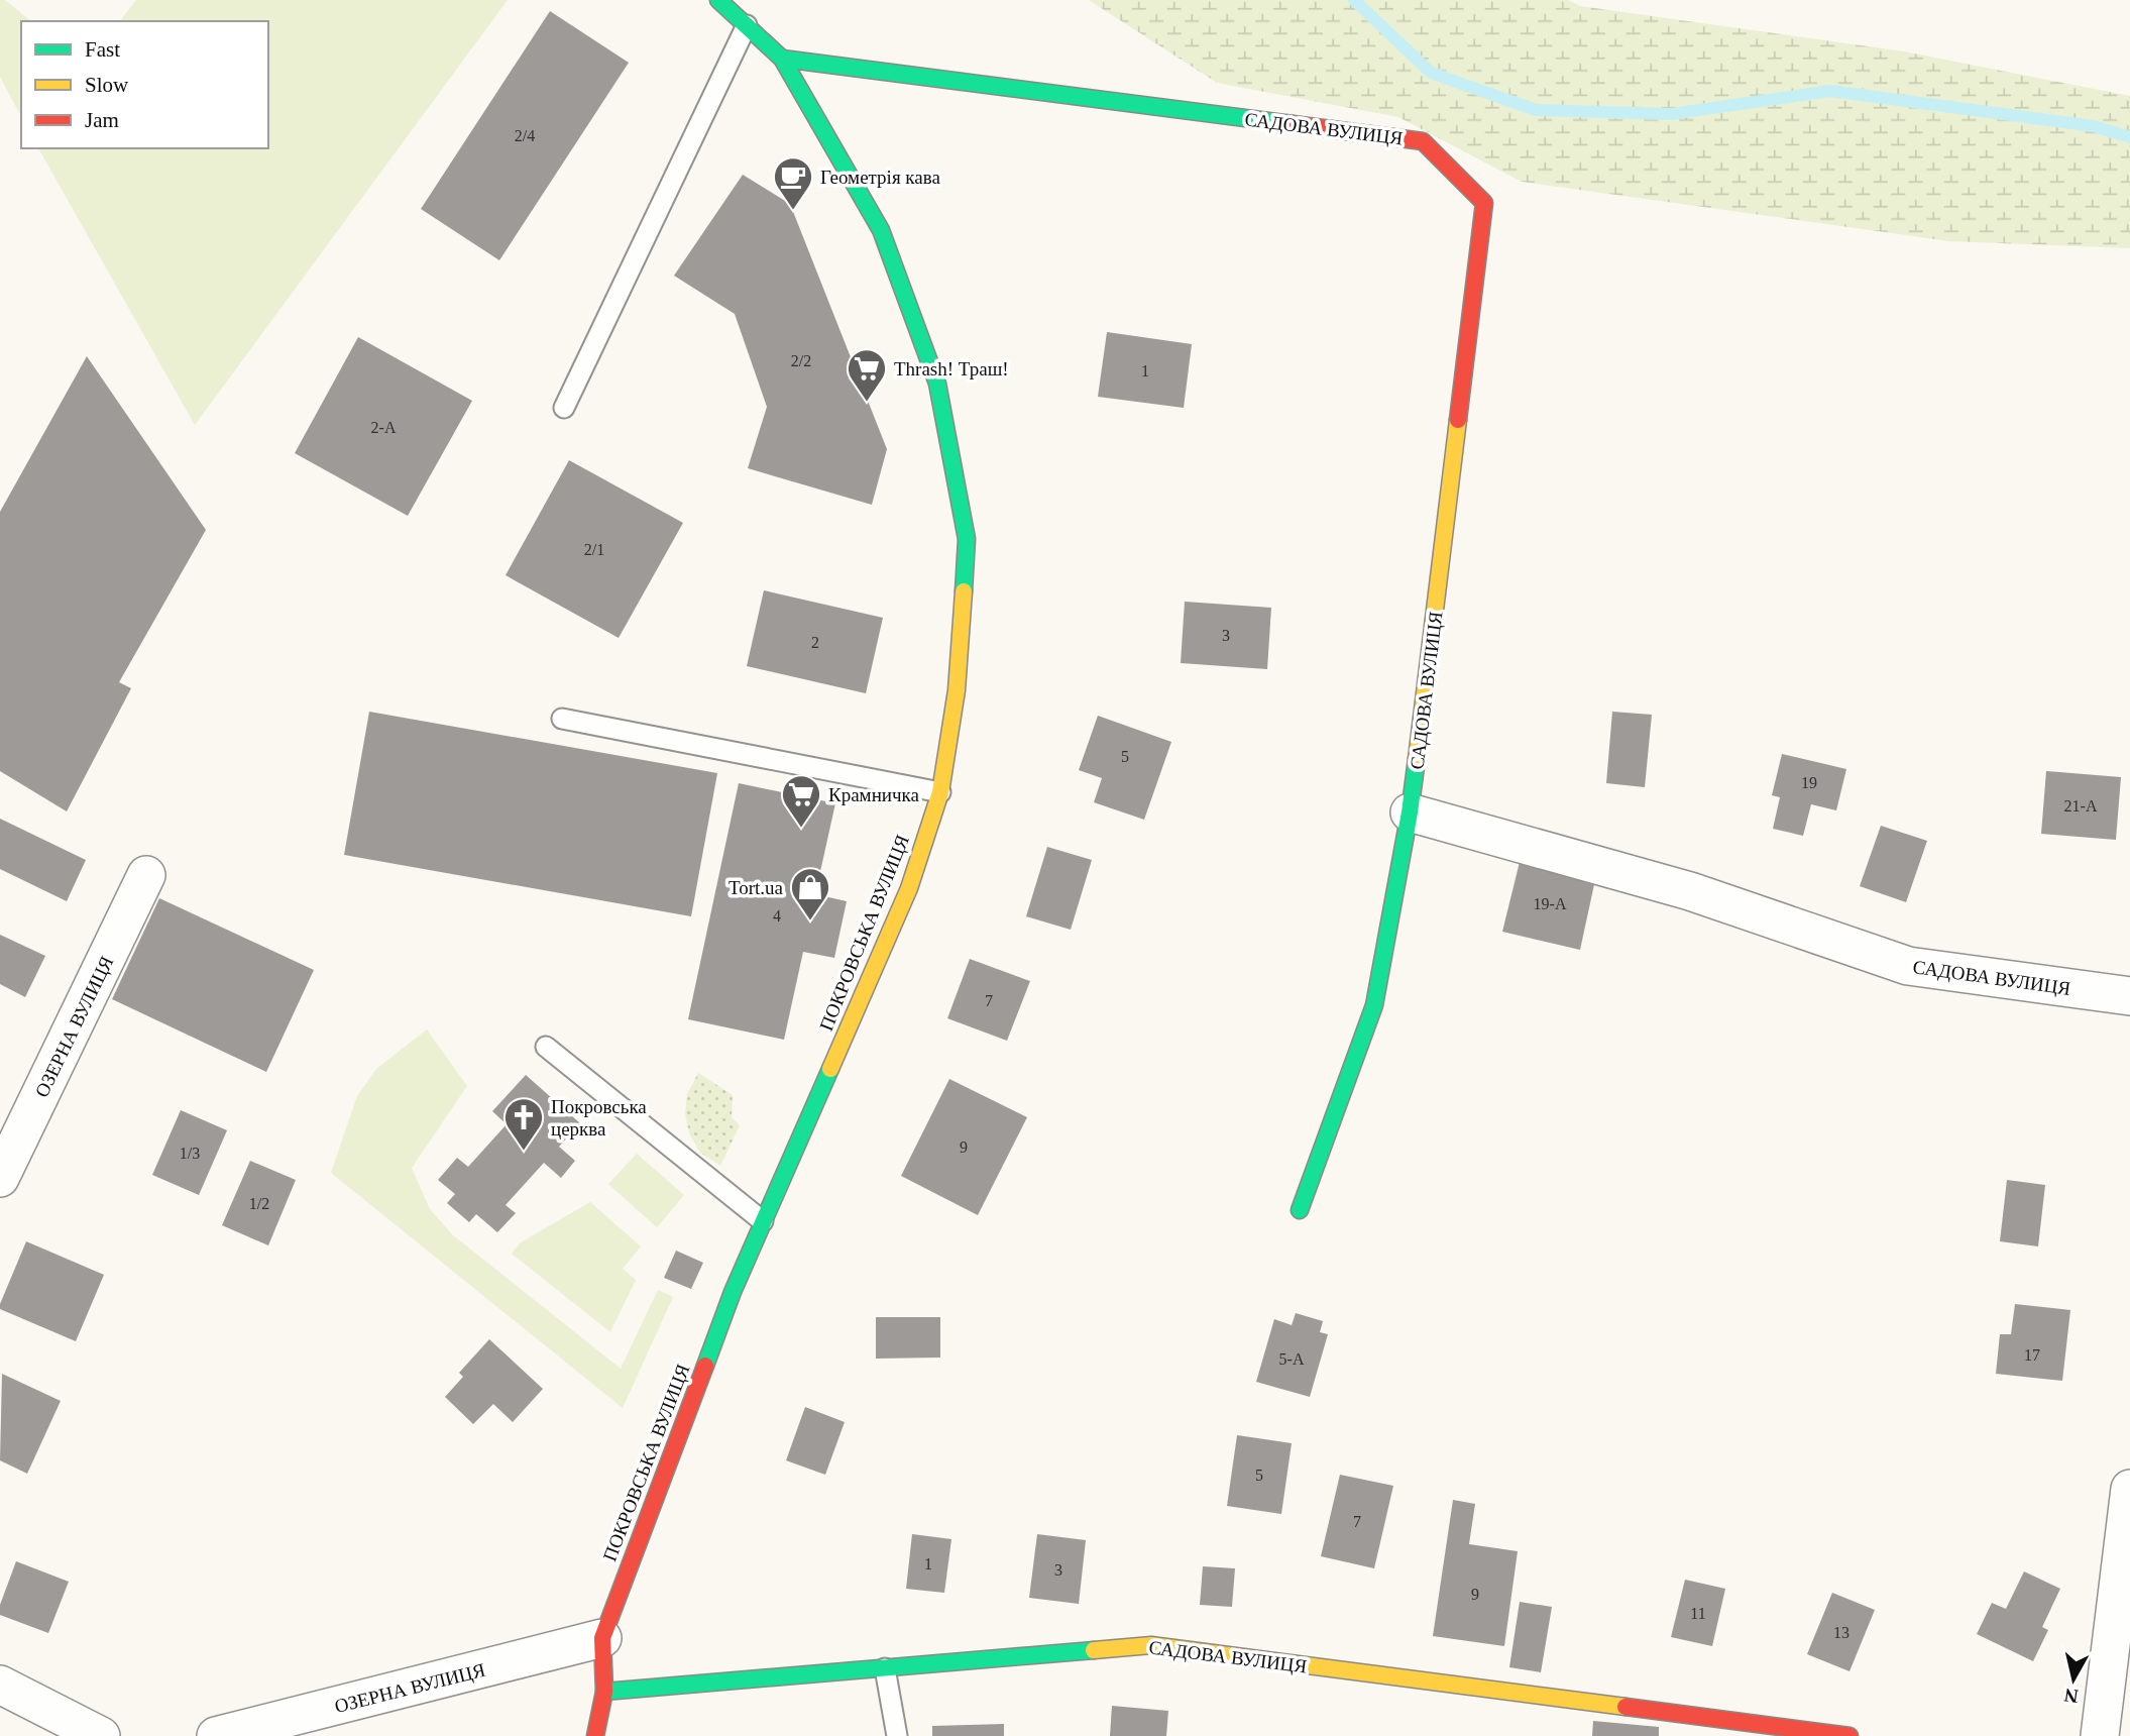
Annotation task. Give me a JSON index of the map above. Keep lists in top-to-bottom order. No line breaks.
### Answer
{"streets":{"street":["САДОВА ВУЛИЦЯ","ПОКРОВСЬКА ВУЛИЦЯ","ОЗЕРНА ВУЛИЦЯ"]},"crossings":[["САДОВА ВУЛИЦЯ","ПОКРОВСЬКА ВУЛИЦЯ"],["ПОКРОВСЬКА ВУЛИЦЯ","ОЗЕРНА ВУЛИЦЯ"]],"places":{"cafe":["Геометрія кава"],"supermarket":["Thrash! Траш!","Крамничка"],"shop":["Tort.ua"],"church":["Покровська церква"]},"house_numbers":["2/4","2/2","1","2-А","2/1","3","2","5","19","21-А","19-А","4","7","9","1/3","1/2","17","5-А","5","7","1","3","9","11","13"],"legend":["Fast","Slow","Jam"],"north":"bottom"}
